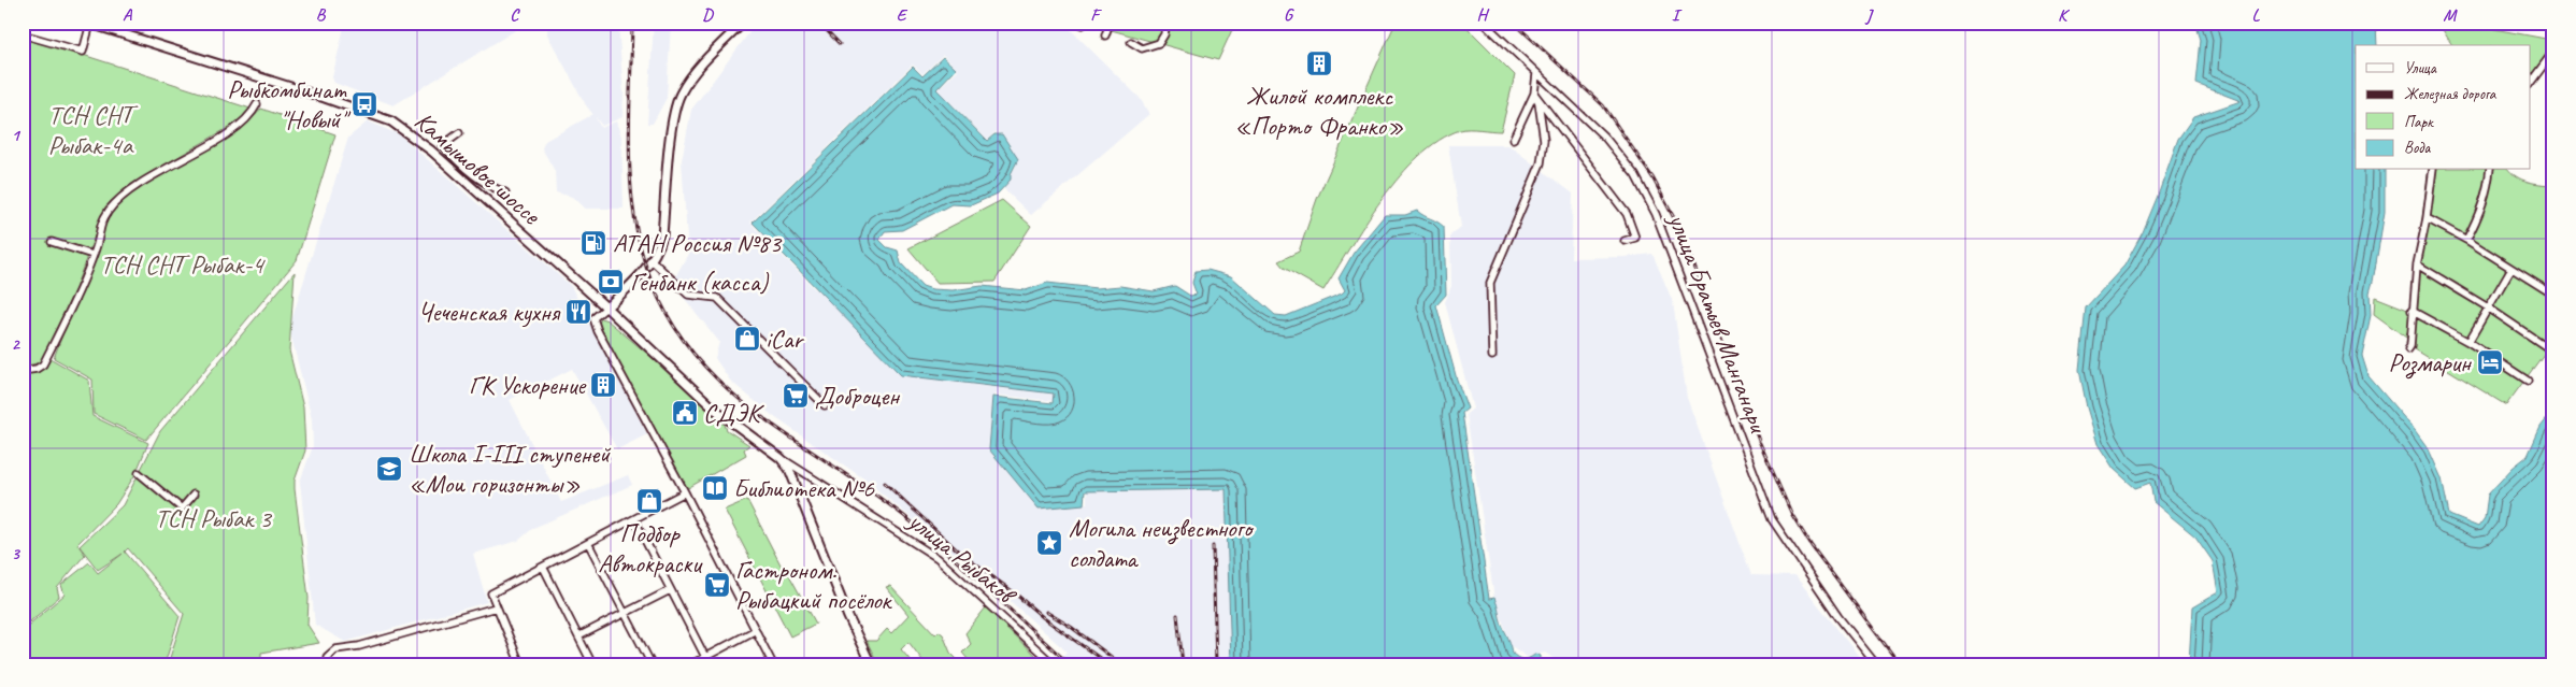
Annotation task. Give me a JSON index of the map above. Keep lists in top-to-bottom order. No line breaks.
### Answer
{"streets":{"main road":["Камышовое шоссе"],"street":["улица Братьев Манганари","улица Рыбаков"]},"crossings":[["Камышовое шоссе","улица Рыбаков"]],"parks":["ТСН СНТ Рыбак-4а","ТСН СНТ Рыбак-4","ТСН Рыбак 3"],"places":{"building":["Жилой комплекс «Порто Франко»","ГК Ускорение"],"bus stop":["Рыбкомбинат \"Новый\""],"fuel station":["АТАН Россия №83"],"bank":["Генбанк (касса)"],"restaurant":["Чеченская кухня"],"shop":["iCar","Подбор Автокраски"],"hotel":["Розмарин"],"supermarket":["Доброцен","Гастроном. Рыбацкий посёлок"],"public building":["СДЭК"],"school or university":["Школа I-III ступеней «Мои горизонты»"],"library":["Библиотека №6"],"place":["Могила неизвестного солдата"]},"legend":["Улица","Железная дорога","Парк","Вода"],"grid":{"columns":["A","B","C","D","E","F","G","H","I","J","K","L","M"],"rows":["1","2","3"]}}
